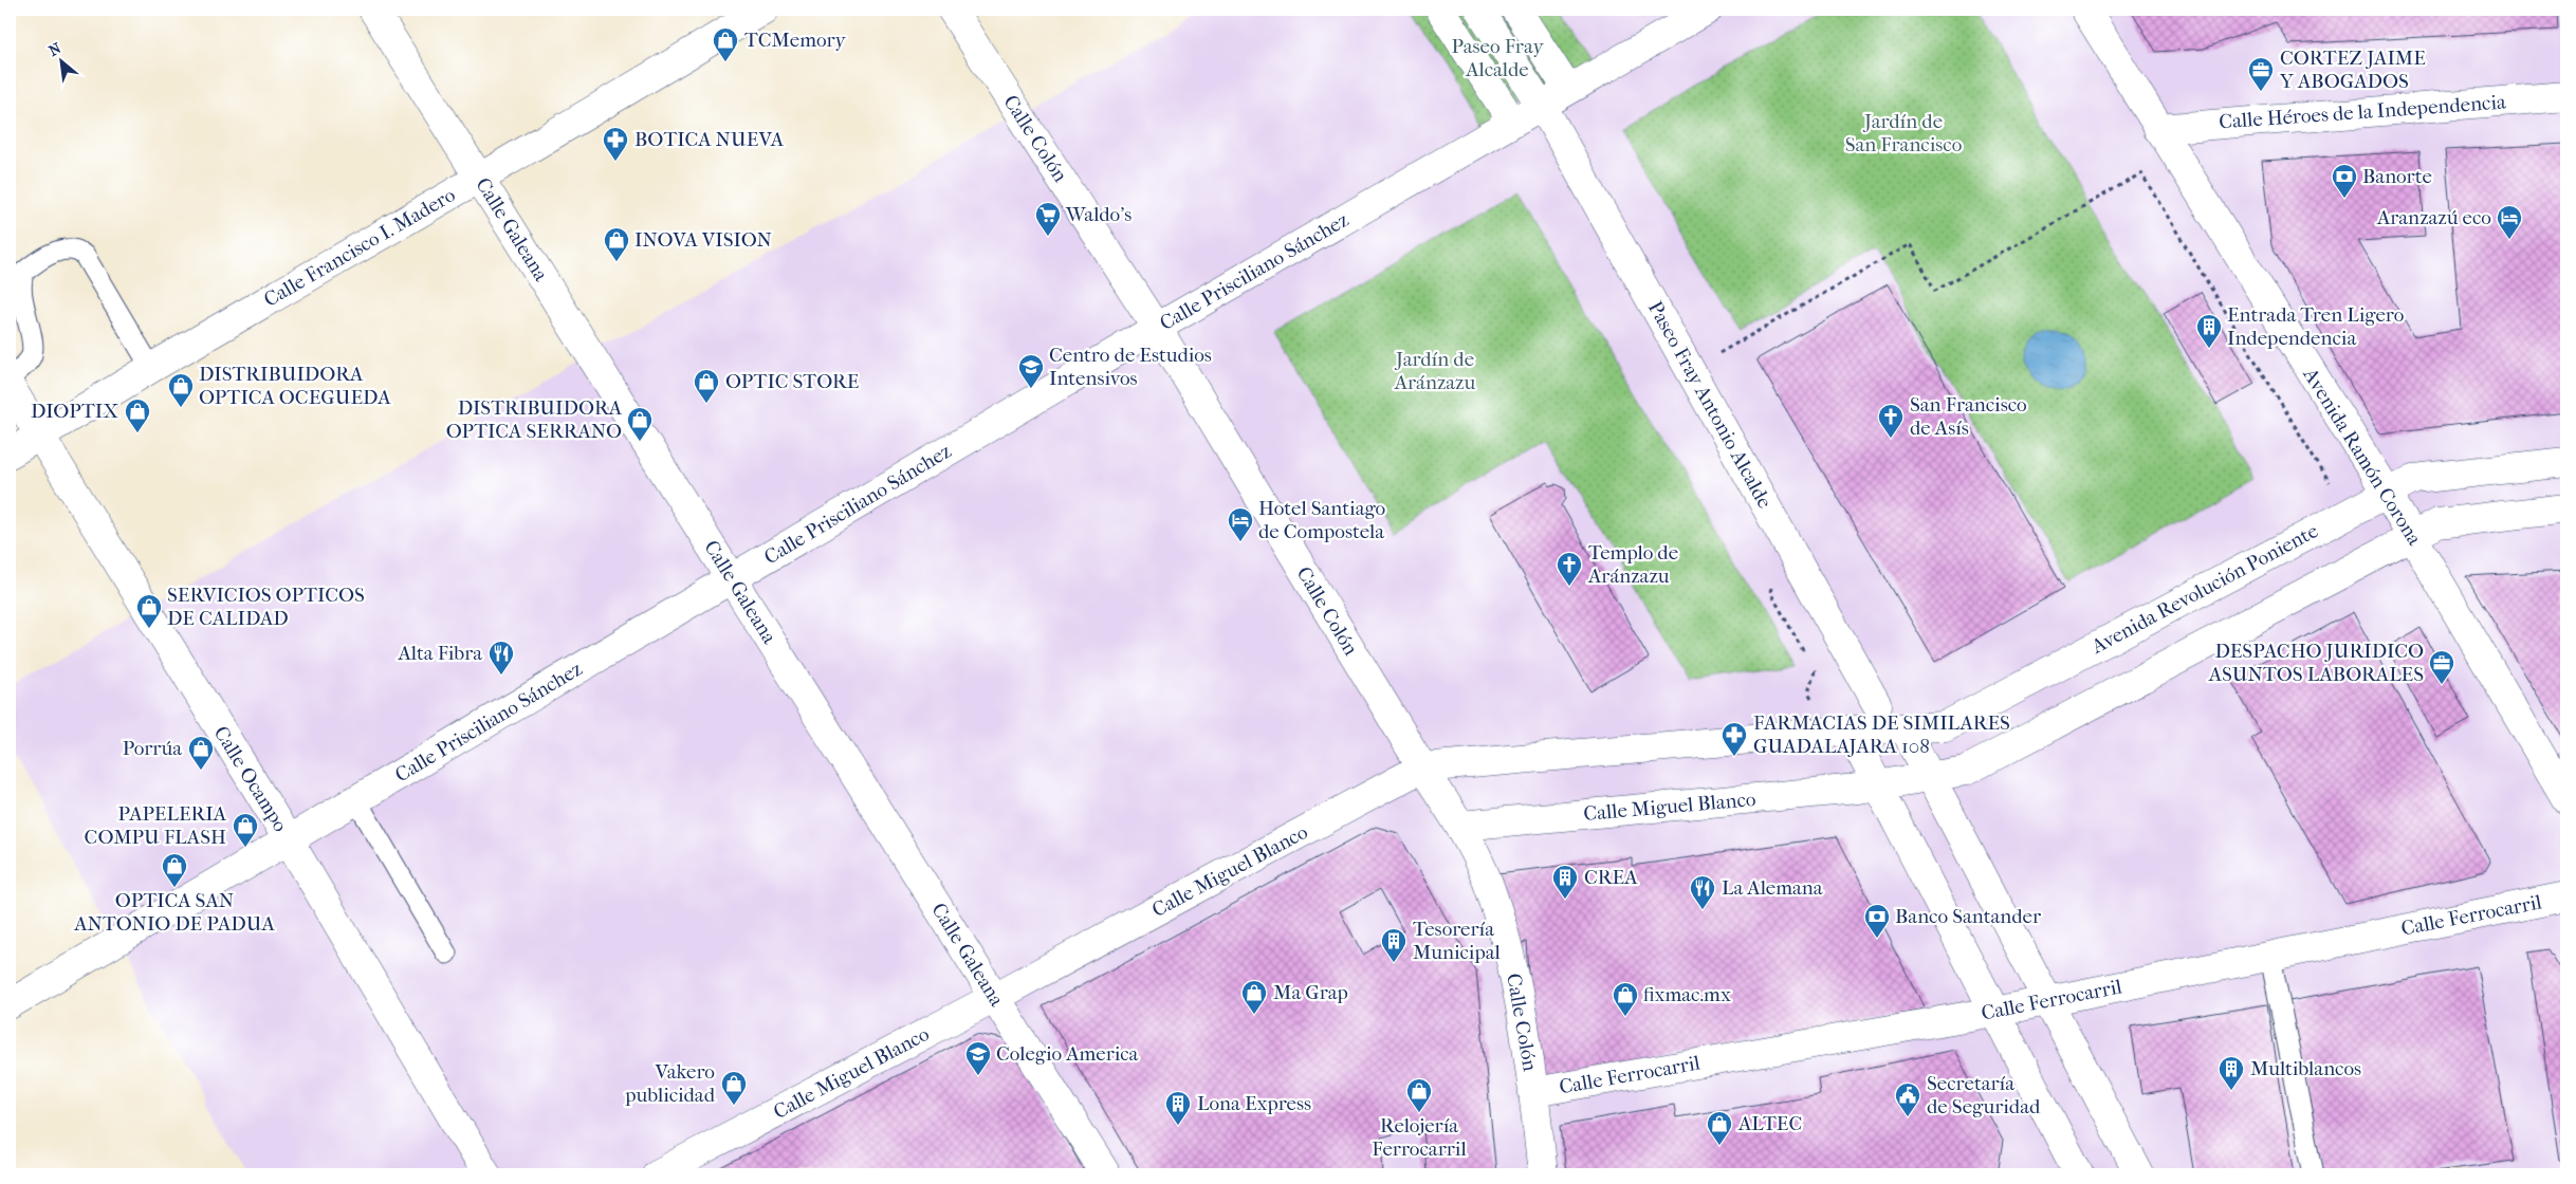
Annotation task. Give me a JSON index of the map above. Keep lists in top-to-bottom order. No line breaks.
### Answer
{"streets":{"street":["Calle Héroes de la Independencia","Calle Colón","Calle Galeana","Calle Francisco I. Madero","Calle Prisciliano Sánchez","Paseo Fray Antonio Alcalde","Avenida Ramón Corona","Avenida Revolución Poniente","Calle Ocampo","Calle Miguel Blanco","Calle Ferrocarril"]},"crossings":[["Calle Héroes de la Independencia","Avenida Ramón Corona"],["Calle Colón","Calle Prisciliano Sánchez"],["Calle Colón","Calle Miguel Blanco"],["Calle Colón","Calle Ferrocarril"],["Calle Galeana","Calle Francisco I. Madero"],["Calle Galeana","Calle Prisciliano Sánchez"],["Calle Galeana","Calle Miguel Blanco"],["Calle Francisco I. Madero","Calle Ocampo"],["Calle Prisciliano Sánchez","Paseo Fray Antonio Alcalde"],["Calle Prisciliano Sánchez","Calle Ocampo"],["Avenida Ramón Corona","Avenida Revolución Poniente"],["Avenida Revolución Poniente","Calle Miguel Blanco"]],"parks":["Paseo Fray Alcalde","Jardín de San Francisco","Jardín de Aránzazu"],"places":{"shop":["TCMemory","INOVA VISION","OPTIC STORE","DISTRIBUIDORA OPTICA OCEGUEDA","DIOPTIX","DISTRIBUIDORA OPTICA SERRANO","SERVICIOS OPTICOS DE CALIDAD","Porrúa","PAPELERIA COMPU FLASH","OPTICA SAN ANTONIO DE PADUA","Ma Grap","fixmac.mx","Vakero publicidad","Relojería Ferrocarril","ALTEC"],"office":["CORTEZ JAIME Y ABOGADOS","DESPACHO JURIDICO ASUNTOS LABORALES"],"pharmacy":["BOTICA NUEVA","FARMACIAS DE SIMILARES GUADALAJARA 108"],"bank":["Banorte","Banco Santander"],"supermarket":["Waldo’s"],"hotel":["Aranzazú eco","Hotel Santiago de Compostela"],"building":["Entrada Tren Ligero Independencia","CREA","Tesorería Municipal","Multiblancos","Lona Express"],"school or university":["Centro de Estudios Intensivos","Colegio America"],"church":["San Francisco de Asís","Templo de Aránzazu"],"restaurant":["Alta Fibra","La Alemana"],"public building":["Secretaría de Seguridad"]},"north":"top left"}
